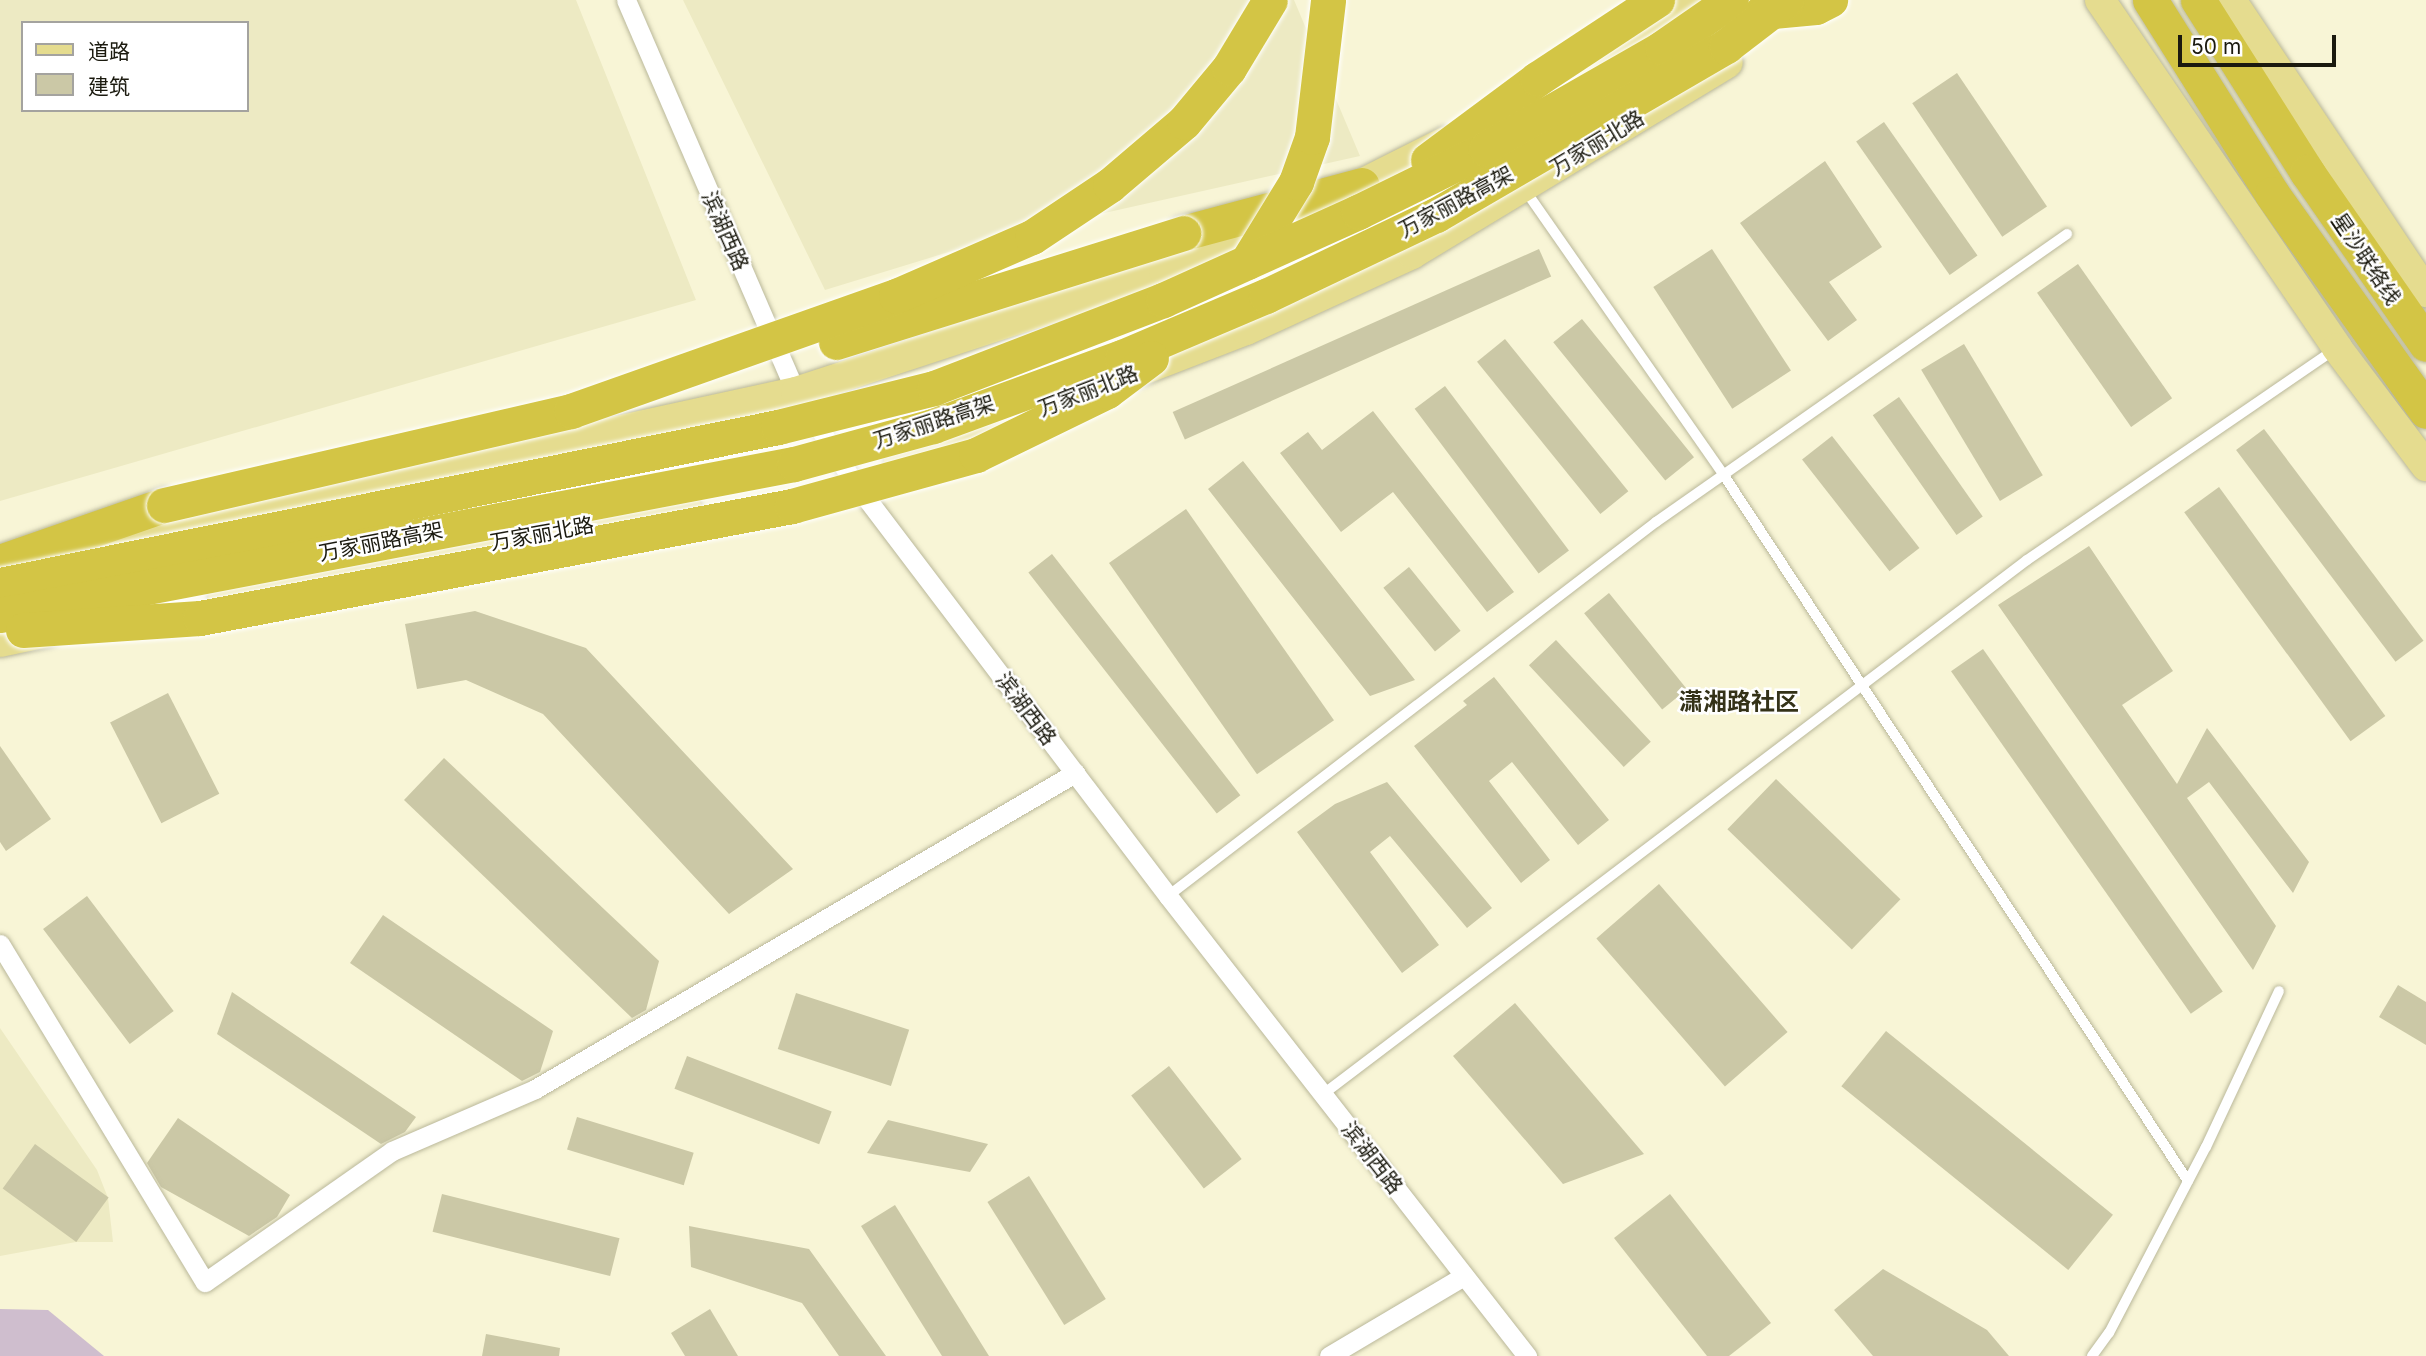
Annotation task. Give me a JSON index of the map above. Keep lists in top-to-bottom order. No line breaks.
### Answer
{"streets":{"highway":["万家丽路高架","星沙联络线"],"main road":["万家丽北路"],"street":["滨湖西路"]},"crossings":[["万家丽北路","滨湖西路"]],"districts":["潇湘路社区"],"legend":["道路","建筑"],"scale_bar":"50 m"}
